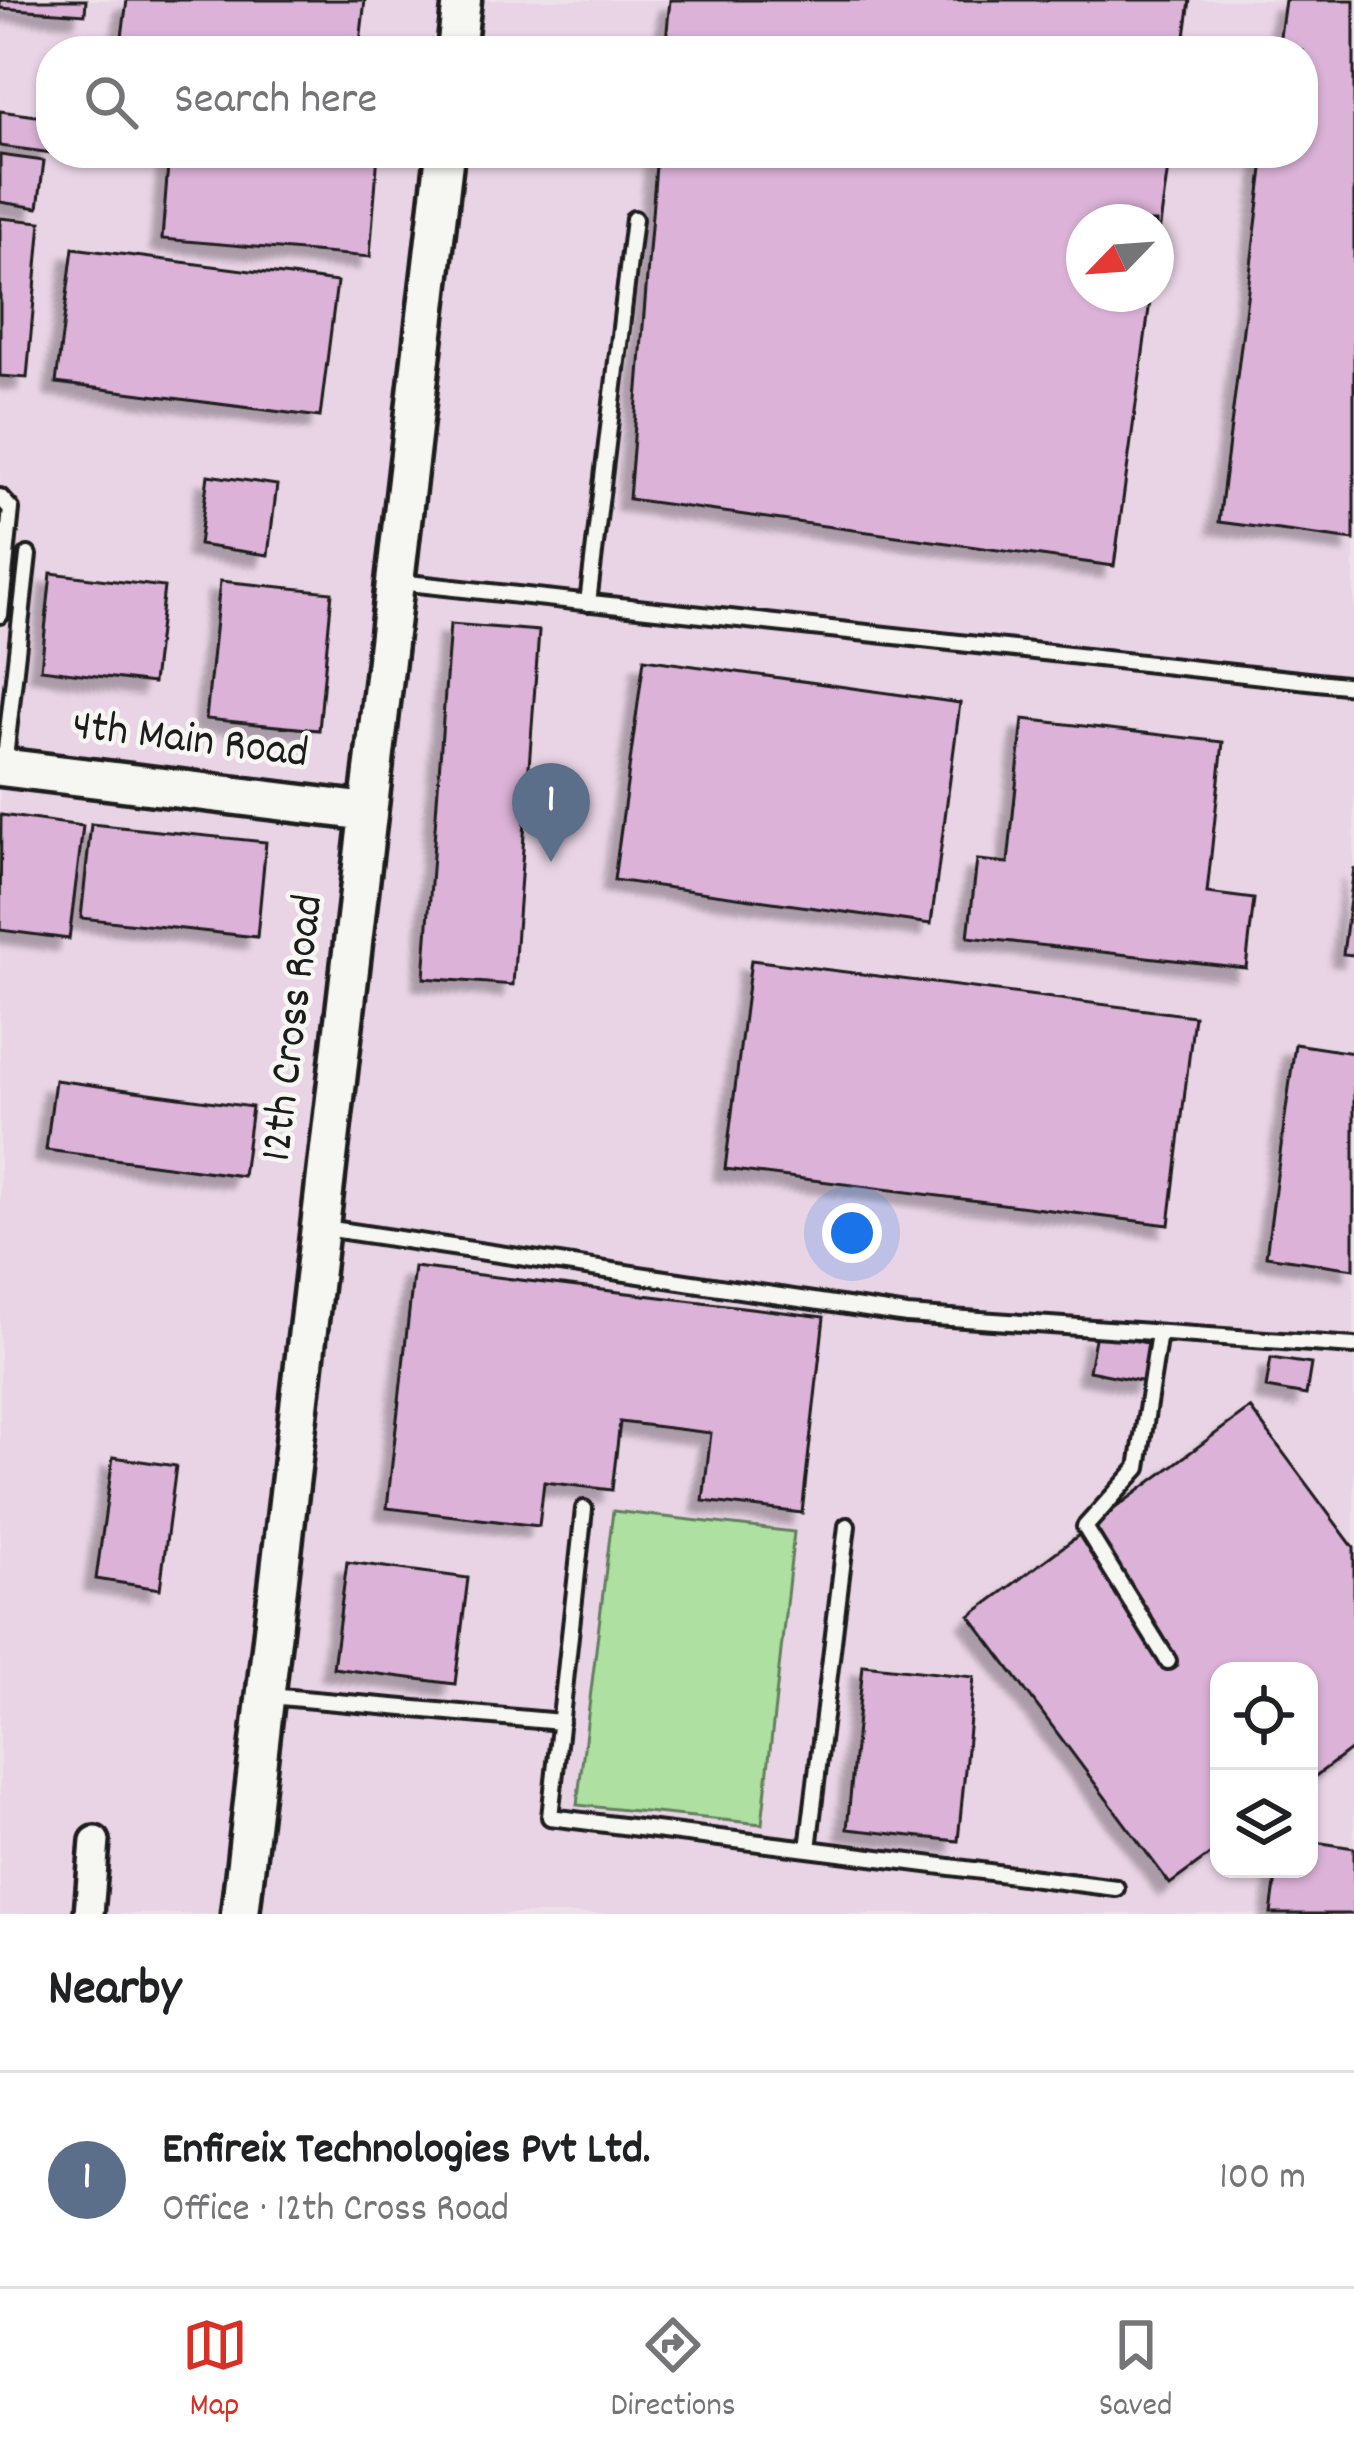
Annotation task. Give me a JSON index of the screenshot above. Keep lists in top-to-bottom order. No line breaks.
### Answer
{"streets":{"street":["4th Main Road","12th Cross Road"]},"crossings":[["4th Main Road","12th Cross Road"]],"north":"bottom left","page":{"search":"Search here","pins":"1","heading":"Nearby","list":[{"mark":"1","name":"Enfireix Technologies Pvt Ltd.","note":"Office · 12th Cross Road","value":"100 m"}],"nav":["Map","Directions","Saved"]}}
